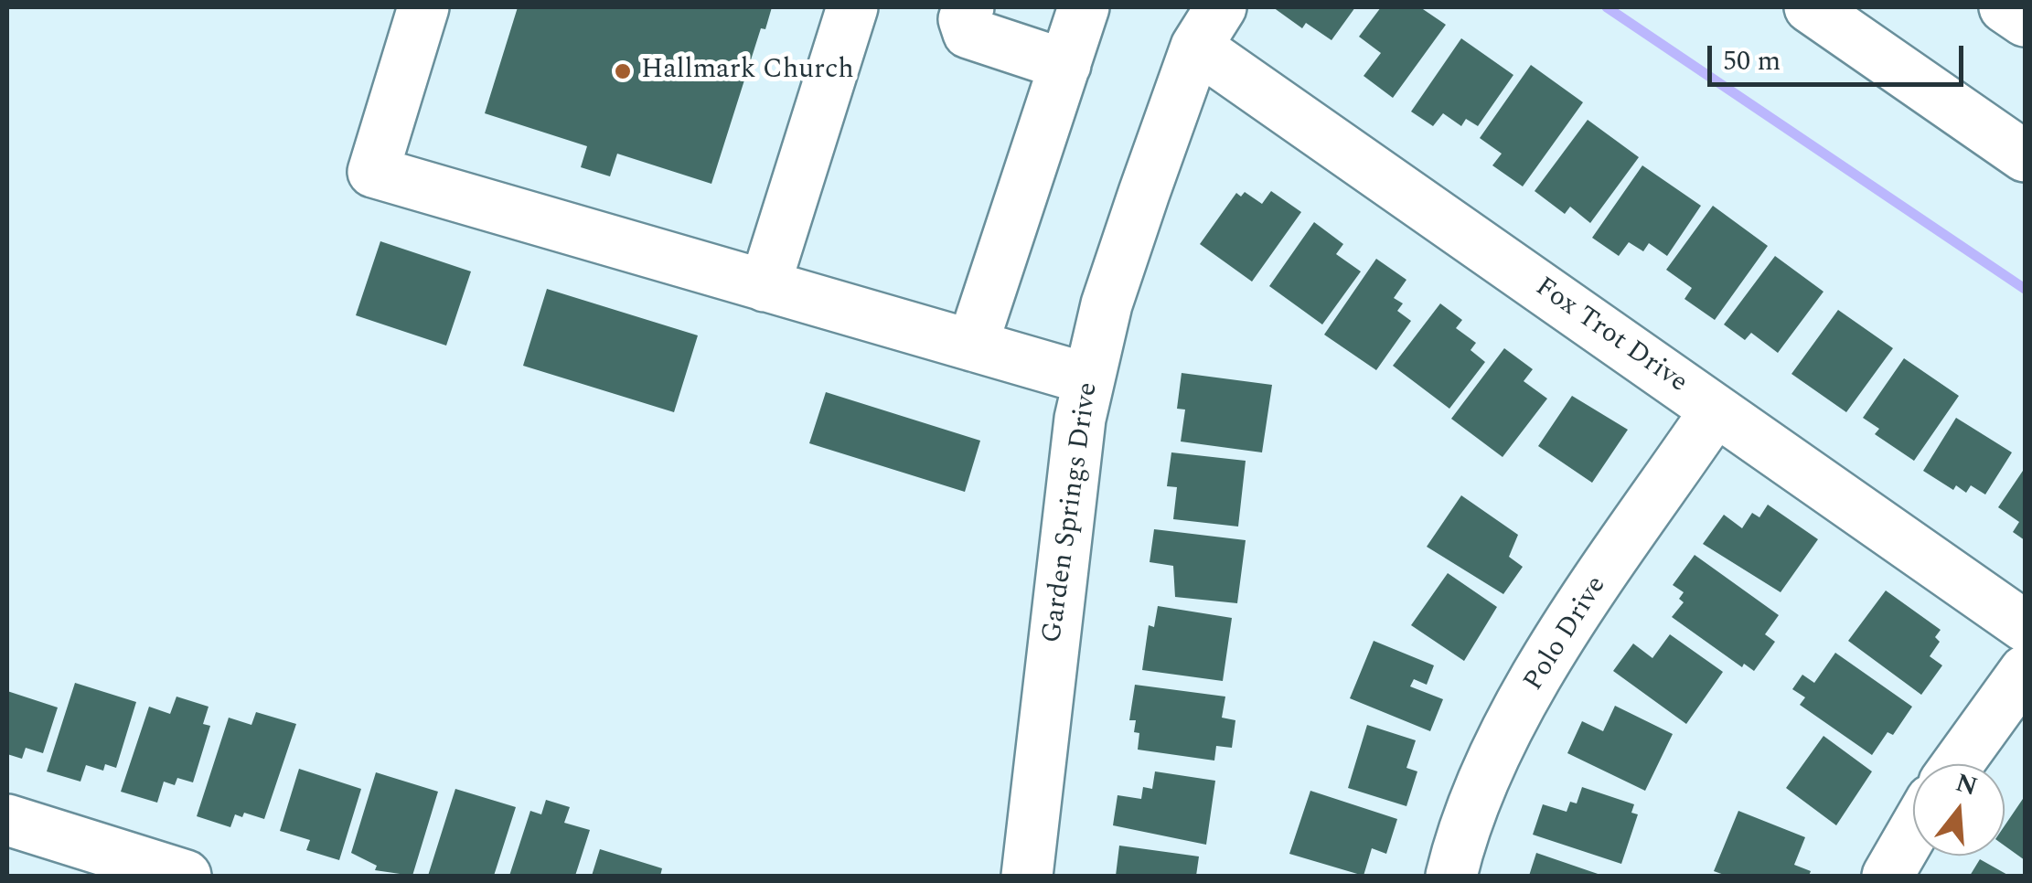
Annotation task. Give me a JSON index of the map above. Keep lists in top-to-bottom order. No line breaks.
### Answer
{"streets":{"street":["Fox Trot Drive","Garden Springs Drive","Polo Drive"]},"crossings":[["Fox Trot Drive","Garden Springs Drive"],["Fox Trot Drive","Polo Drive"]],"places":["Hallmark Church"],"scale_bar":"50 m","north":"top"}
